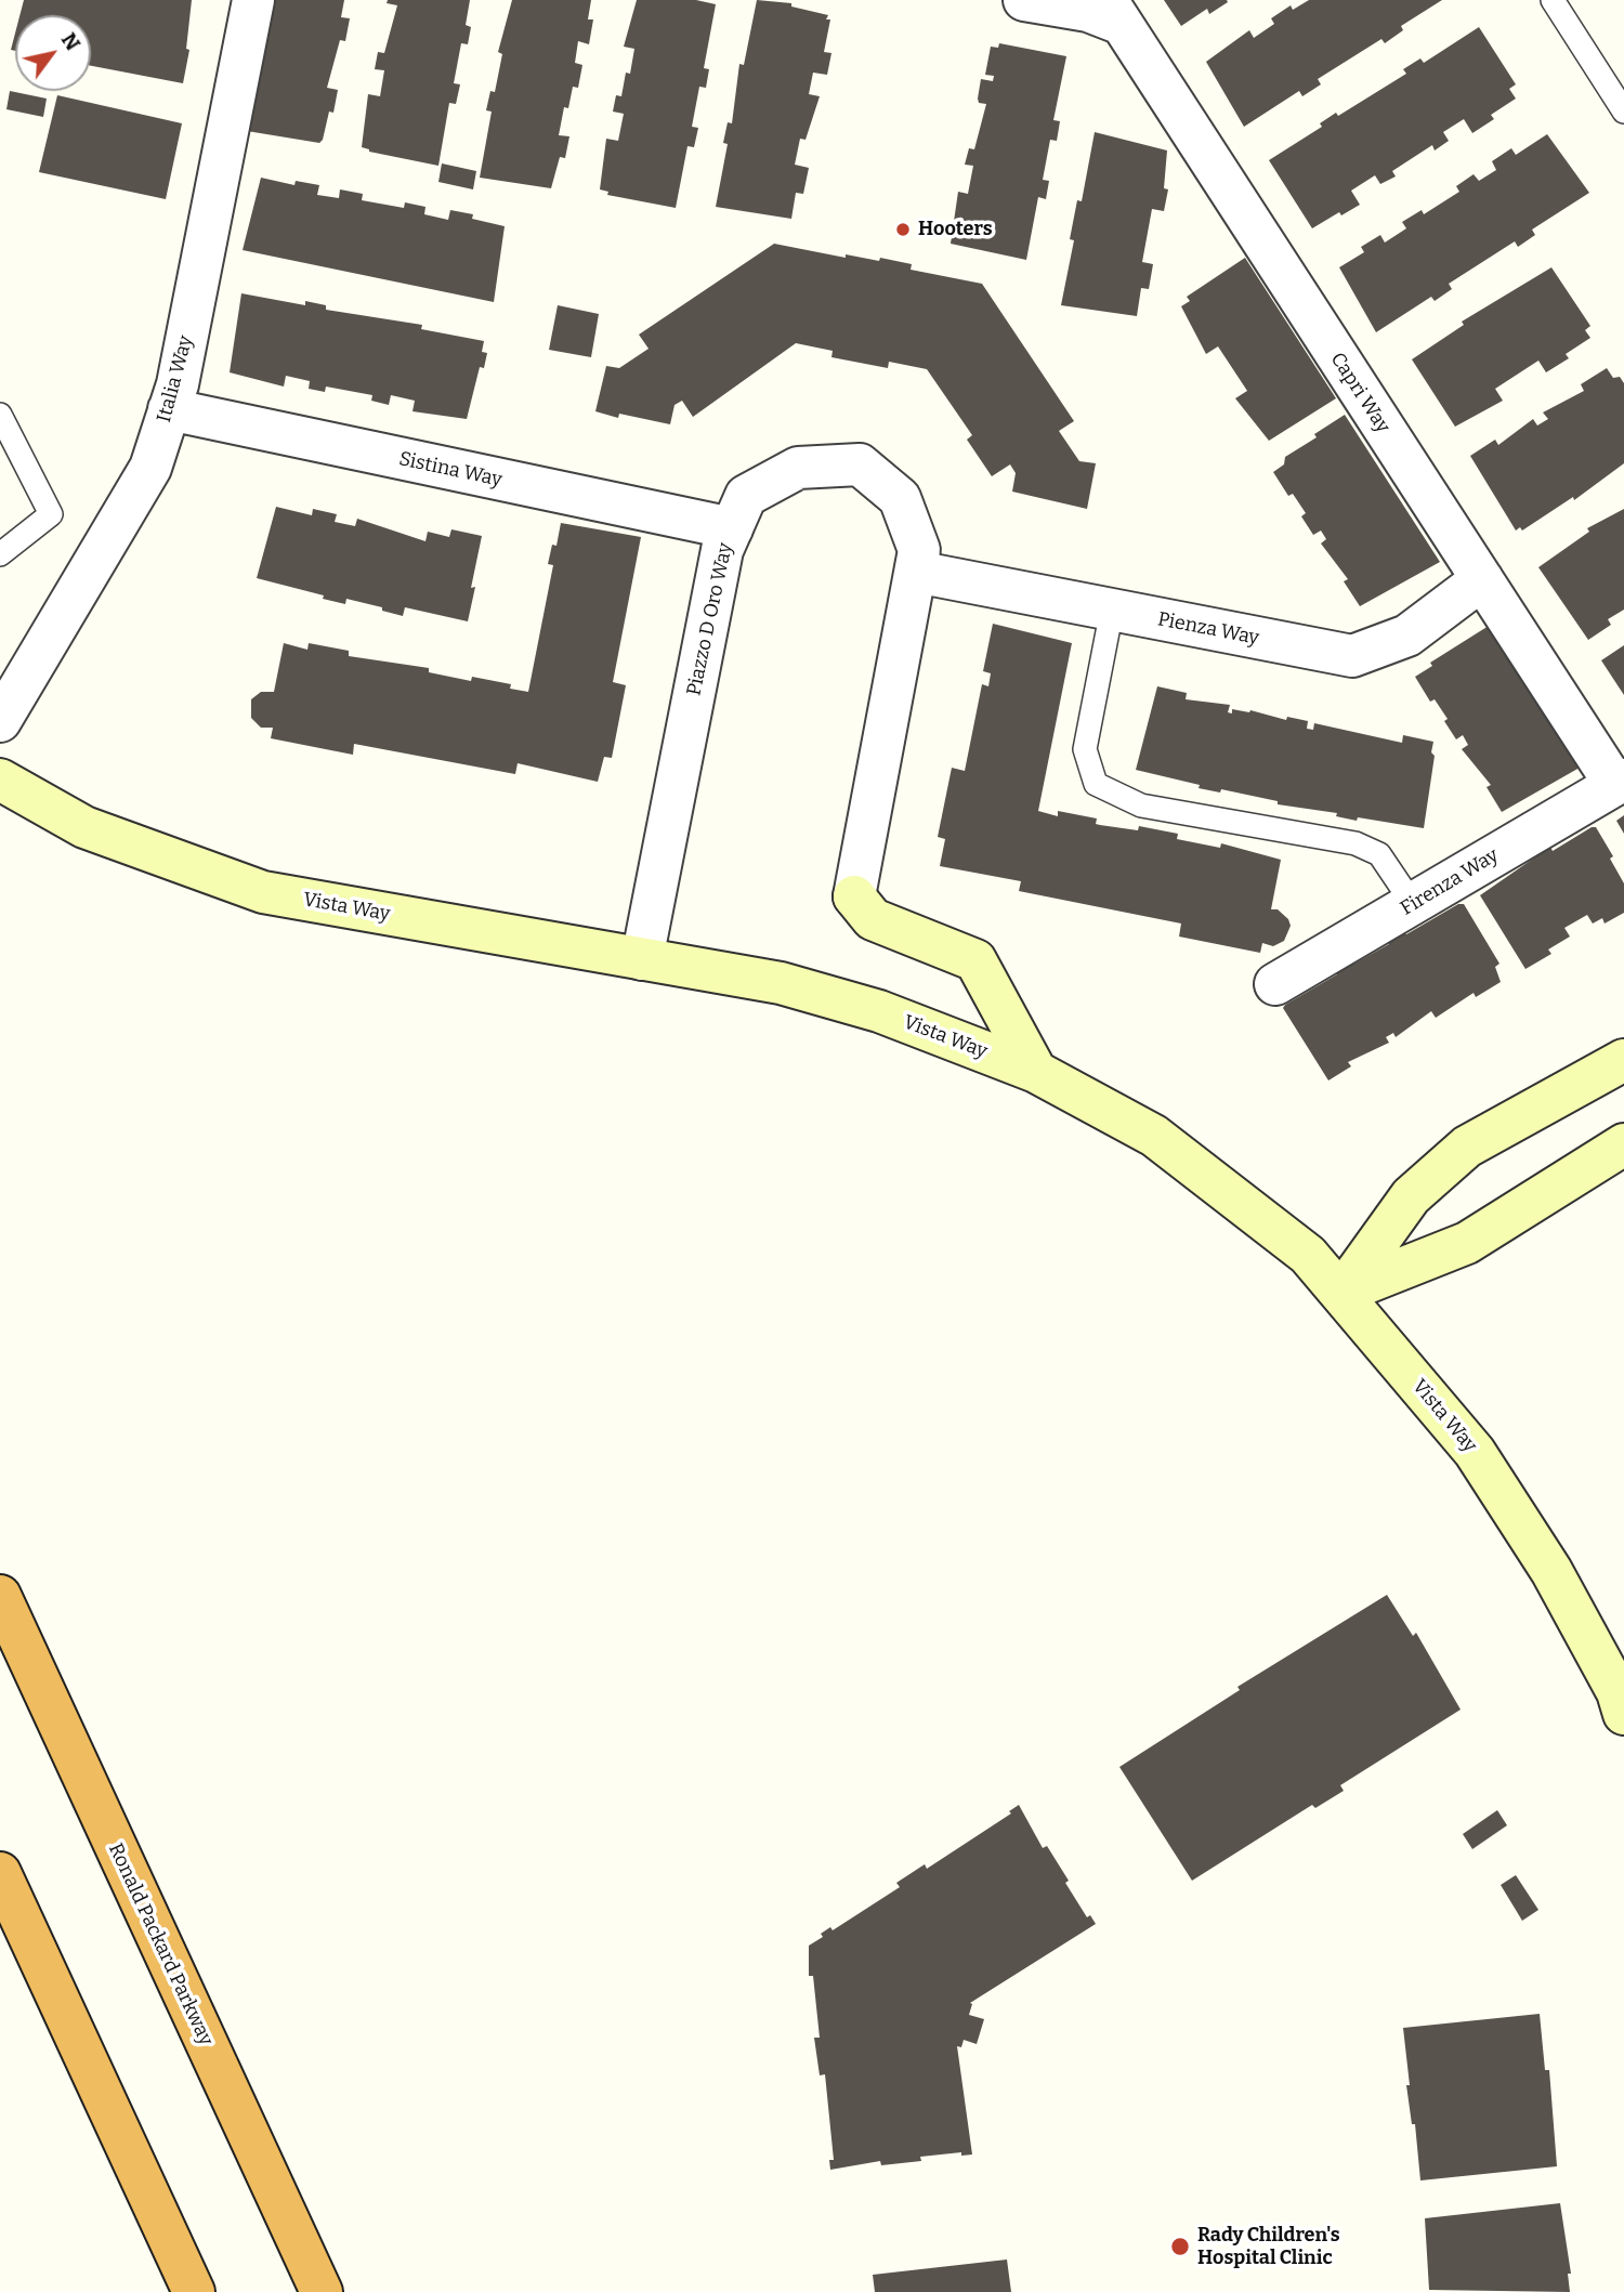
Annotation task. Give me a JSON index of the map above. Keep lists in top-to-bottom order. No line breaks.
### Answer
{"streets":{"highway":["Ronald Packard Parkway"],"main road":["Vista Way"],"street":["Italia Way","Capri Way","Sistina Way","Piazzo D Oro Way","Pienza Way","Firenza Way"]},"crossings":[["Italia Way","Sistina Way"],["Capri Way","Pienza Way"],["Capri Way","Firenza Way"],["Sistina Way","Piazzo D Oro Way"],["Piazzo D Oro Way","Pienza Way"],["Piazzo D Oro Way","Vista Way"]],"places":["Hooters","Rady Children's Hospital Clinic"],"north":"top right"}
